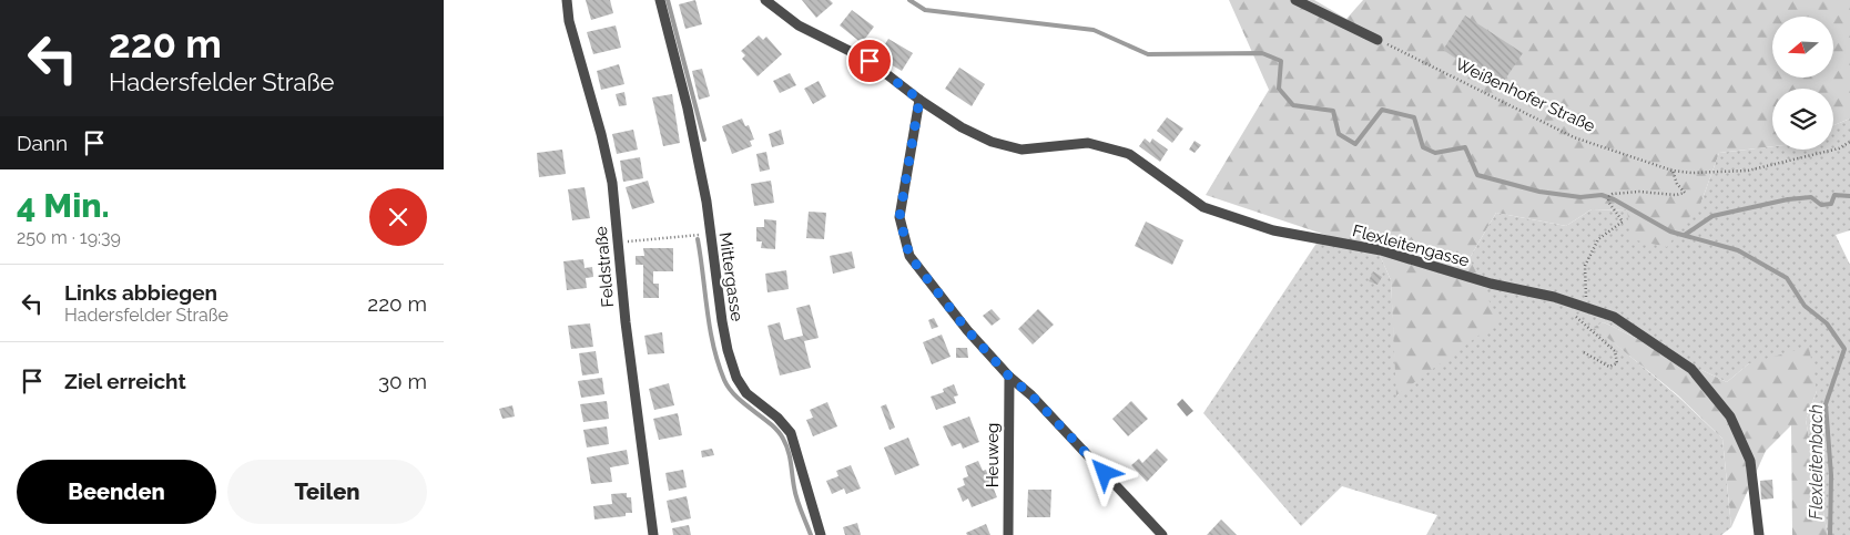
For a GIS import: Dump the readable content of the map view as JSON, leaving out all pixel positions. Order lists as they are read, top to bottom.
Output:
{
  "streets": {
    "street": [
      "Flexleitengasse",
      "Feldstraße",
      "Mittergasse",
      "Heuweg"
    ],
    "path": ["Weißenhofer Straße"]
  },
  "water": ["Flexleitenbach"],
  "north": "left",
  "page": {
    "turn": ["220 m", "Hadersfelder Straße"],
    "then": "Dann",
    "heading": ["4 Min.", "250 m · 19:39"],
    "list": [
      {
        "name": "Links abbiegen",
        "note": "Hadersfelder Straße",
        "value": "220 m"
      },
      {
        "name": "Ziel erreicht",
        "value": "30 m"
      }
    ],
    "buttons": ["Beenden", "Teilen"]
  }
}
